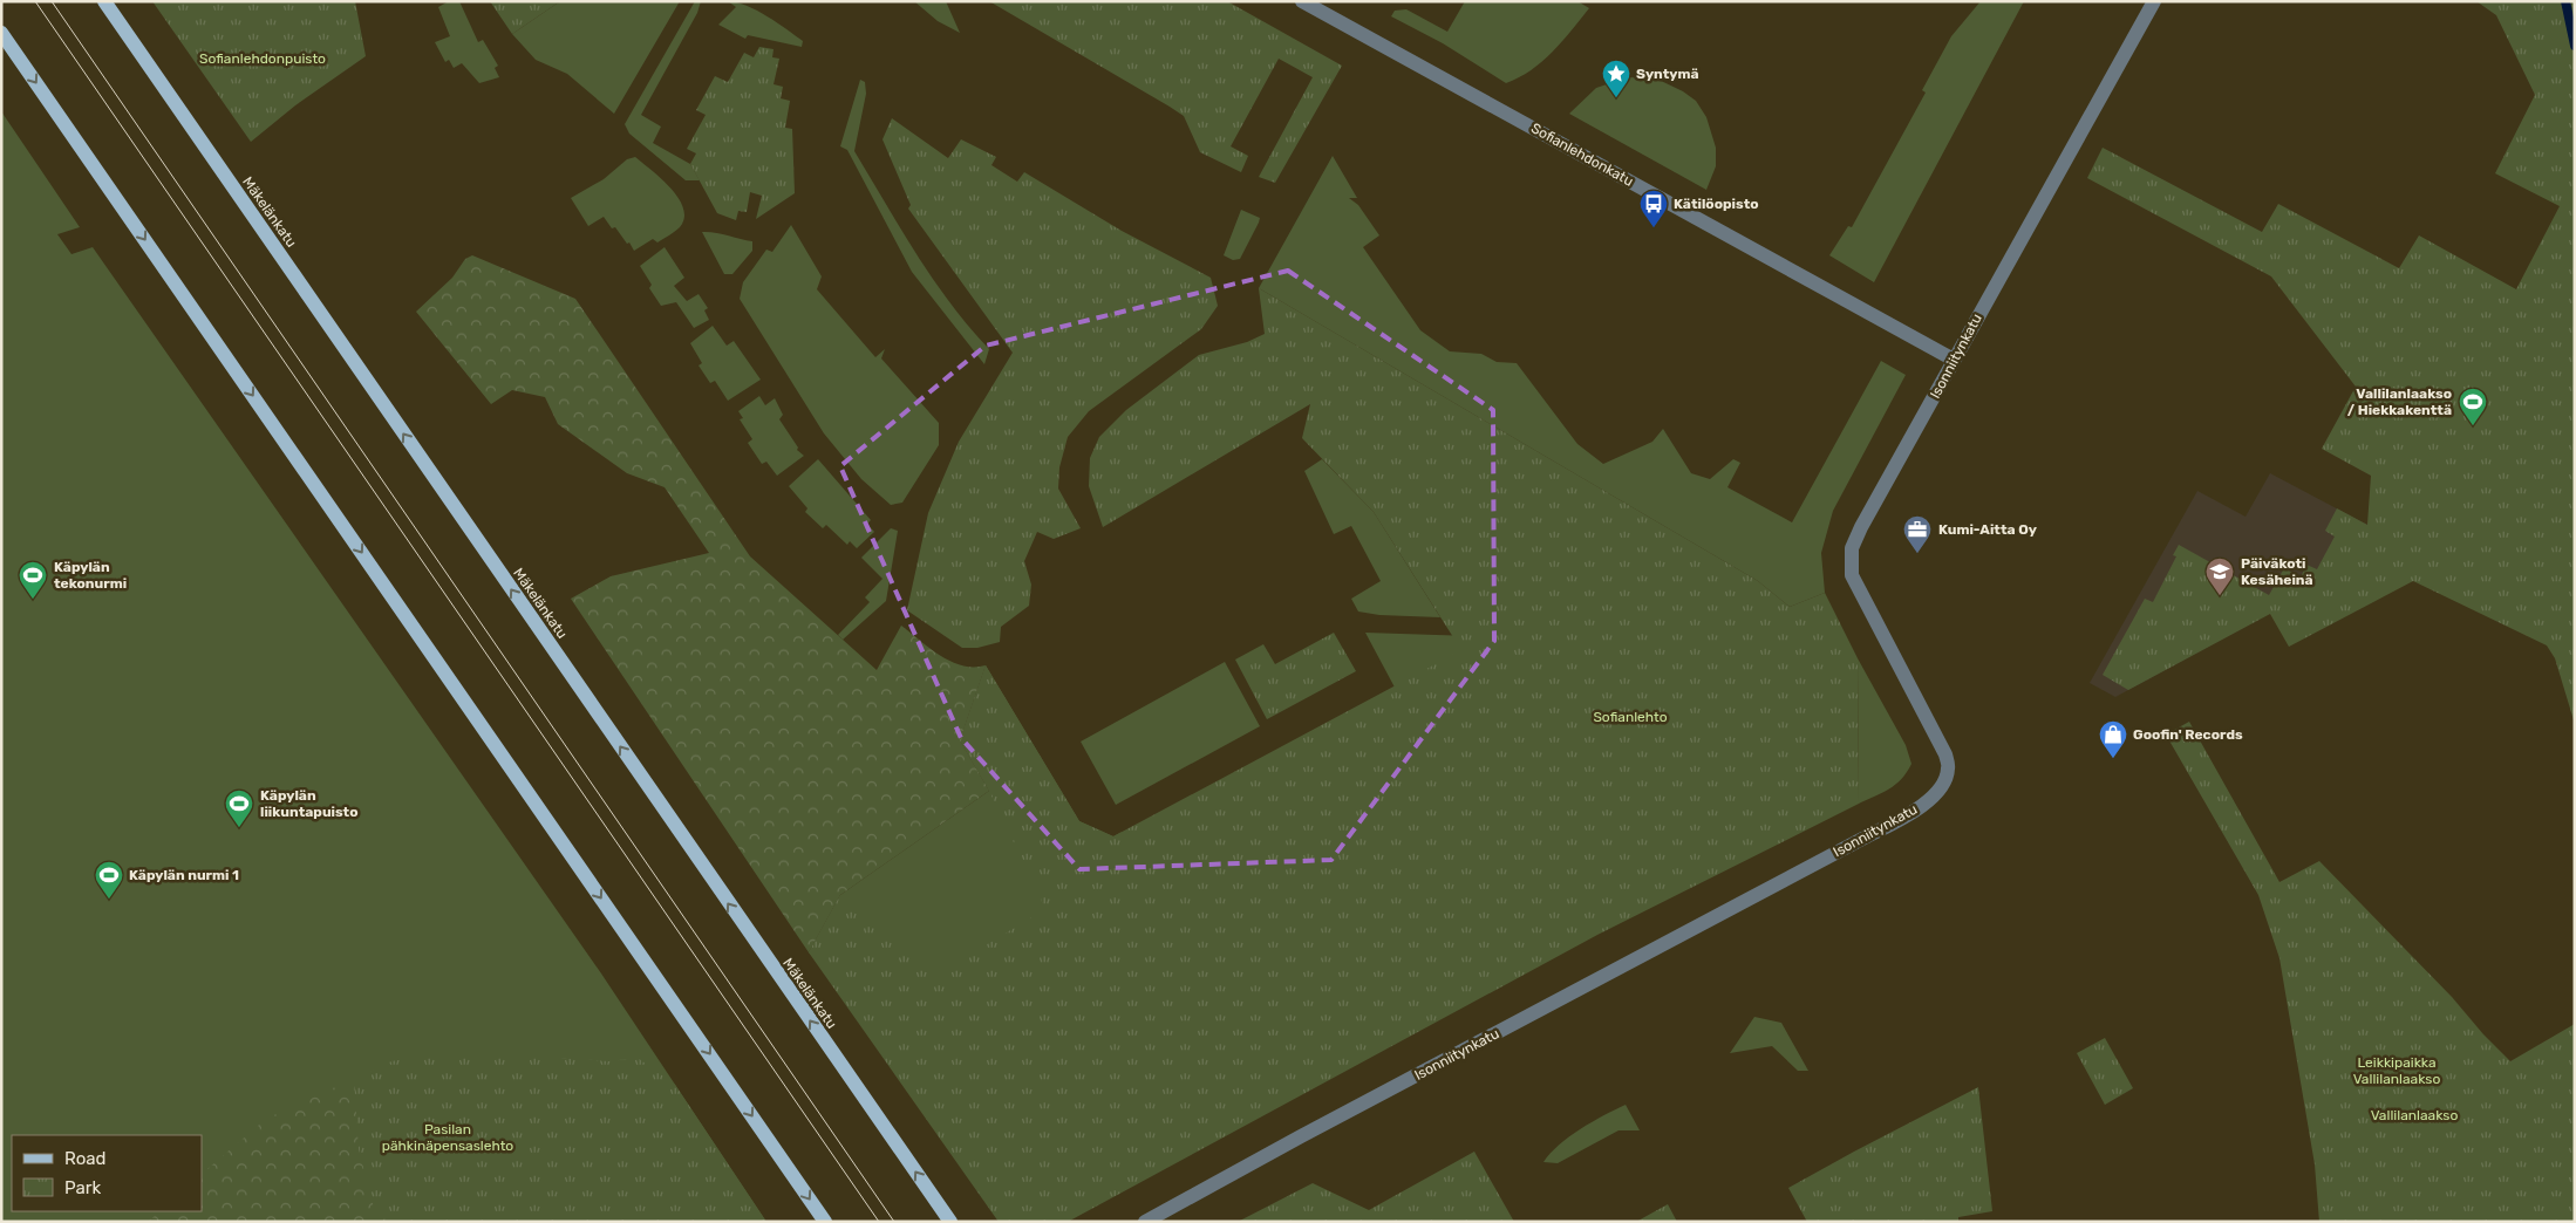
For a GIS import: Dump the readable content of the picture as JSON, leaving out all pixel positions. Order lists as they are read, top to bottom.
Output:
{
  "streets": {
    "main road": ["Mäkelänkatu"],
    "street": ["Sofianlehdonkatu", "Isonniitynkatu"]
  },
  "crossings": [
    ["Sofianlehdonkatu", "Isonniitynkatu"]
  ],
  "parks": [
    "Sofianlehdonpuisto",
    "Sofianlehto",
    "Leikkipaikka Vallilanlaakso",
    "Vallilanlaakso",
    "Pasilan pähkinäpensaslehto"
  ],
  "places": {
    "place": ["Syntymä"],
    "bus stop": ["Kätilöopisto"],
    "sports": [
      "Vallilanlaakso / Hiekkakenttä",
      "Käpylän tekonurmi",
      "Käpylän liikuntapuisto",
      "Käpylän nurmi 1"
    ],
    "office": ["Kumi-Aitta Oy"],
    "school or university": ["Päiväkoti Kesäheinä"],
    "shop": ["Goofin' Records"]
  },
  "legend": ["Road", "Park"]
}
